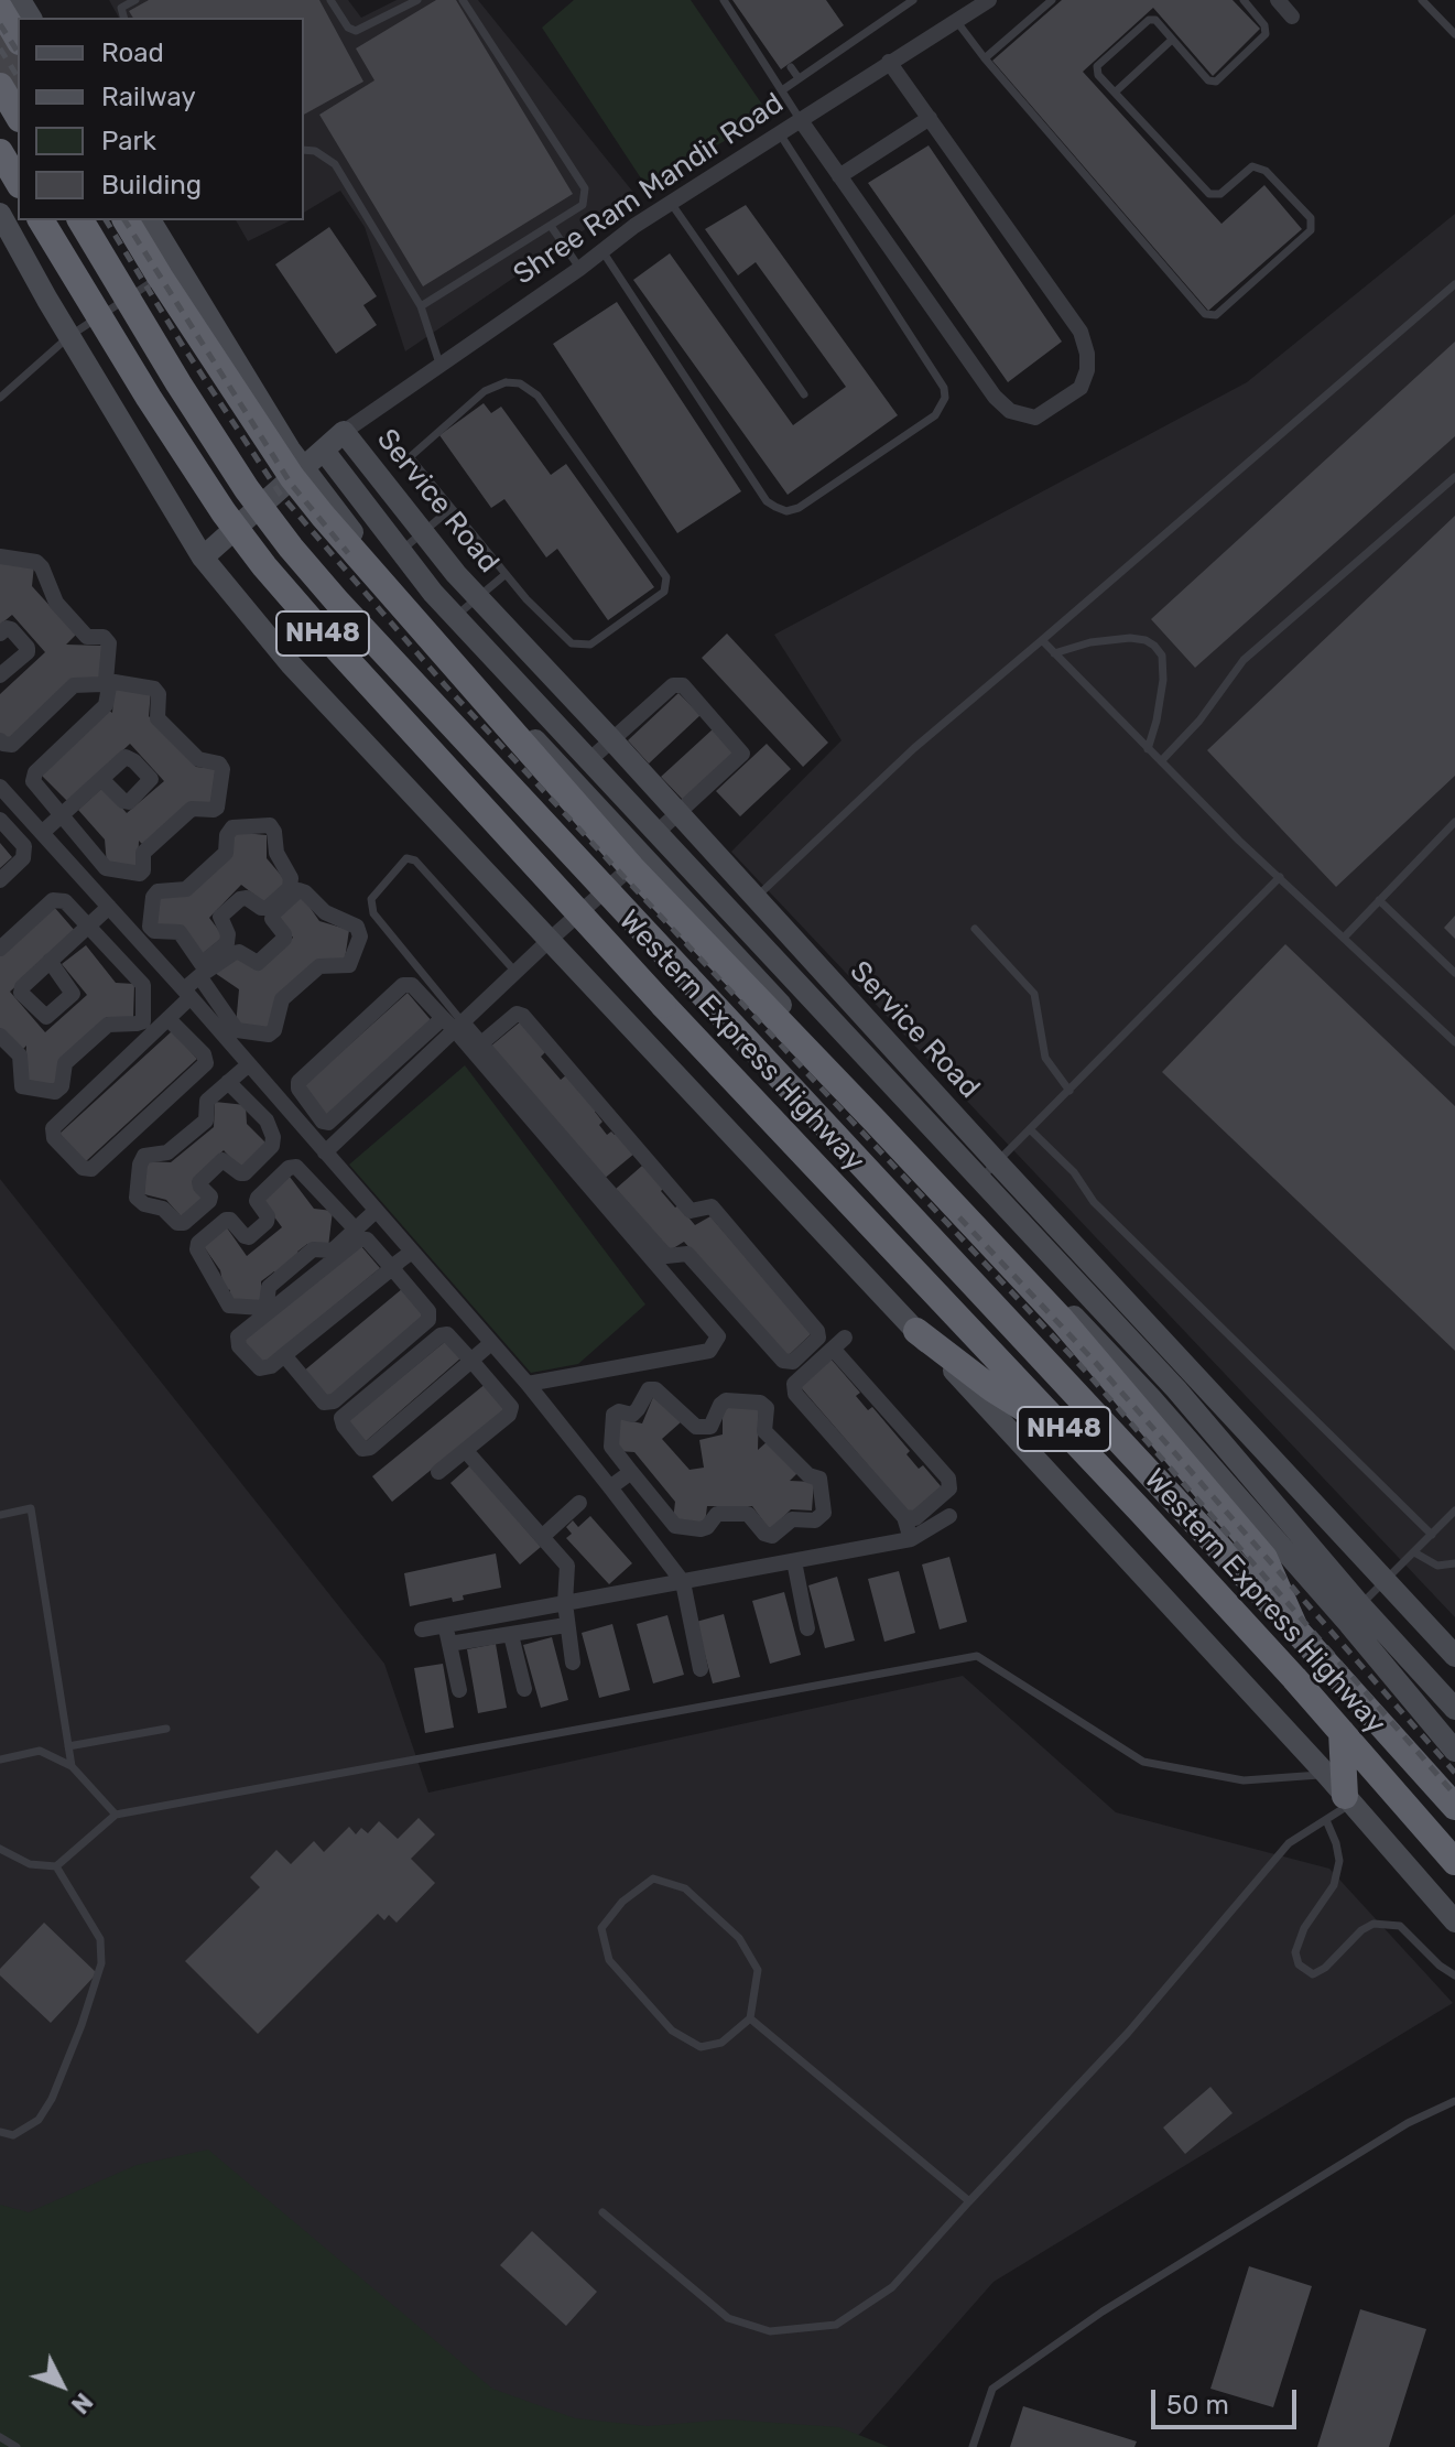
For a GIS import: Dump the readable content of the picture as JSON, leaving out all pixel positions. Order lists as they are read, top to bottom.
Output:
{
  "streets": {
    "highway": ["NH48", "Western Express Highway"],
    "main road": ["Service Road"],
    "street": ["Shree Ram Mandir Road"]
  },
  "crossings": [
    ["Shree Ram Mandir Road", "Service Road"]
  ],
  "legend": [
    "Road",
    "Railway",
    "Park",
    "Building"
  ],
  "scale_bar": "50 m",
  "north": "bottom right"
}
